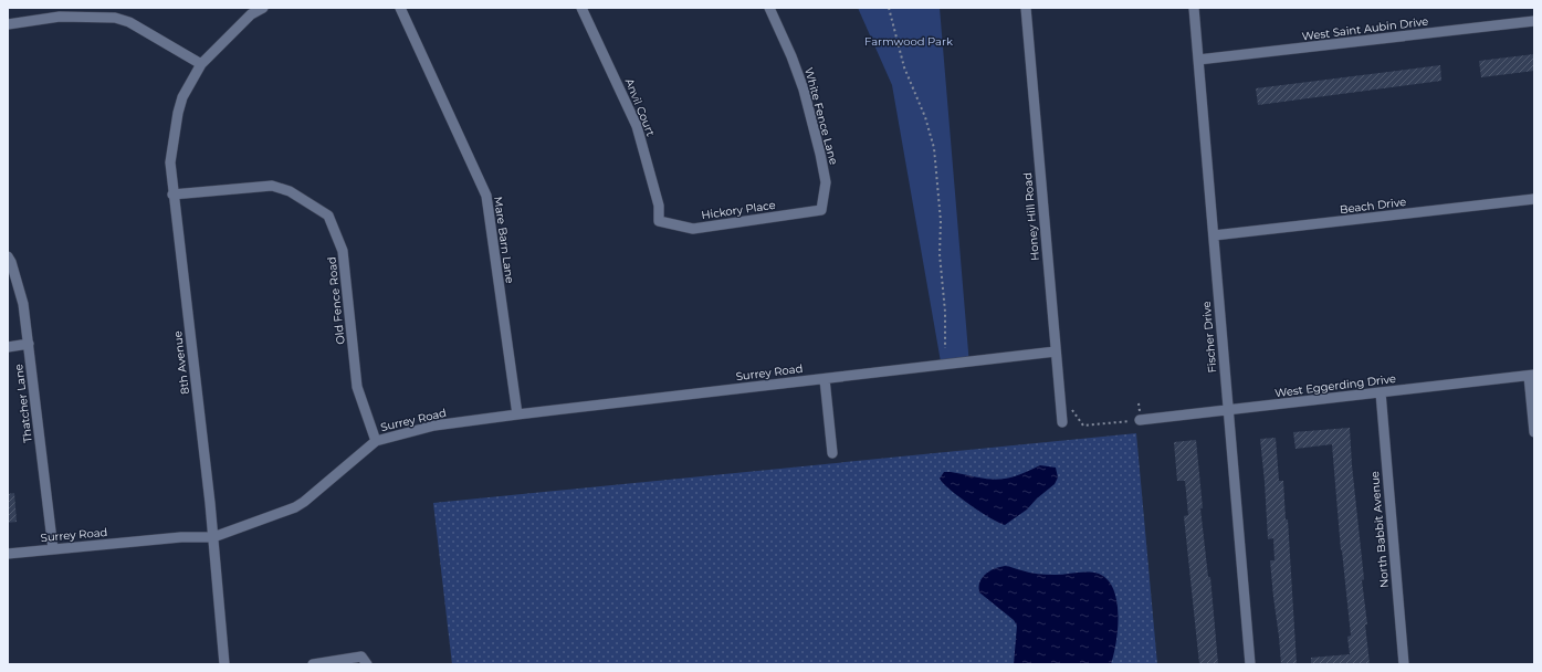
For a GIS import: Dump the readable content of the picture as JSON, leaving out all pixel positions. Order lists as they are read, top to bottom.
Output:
{
  "streets": {
    "street": [
      "West Saint Aubin Drive",
      "Anvil Court",
      "White Fence Lane",
      "Beach Drive",
      "Hickory Place",
      "Honey Hill Road",
      "Mare Barn Lane",
      "Old Fence Road",
      "Fischer Drive",
      "8th Avenue",
      "Surrey Road",
      "West Eggerding Drive",
      "Thatcher Lane",
      "North Babbit Avenue"
    ]
  },
  "crossings": [
    ["West Saint Aubin Drive", "Fischer Drive"],
    ["Anvil Court", "Hickory Place"],
    ["White Fence Lane", "Hickory Place"],
    ["Beach Drive", "Fischer Drive"],
    ["Honey Hill Road", "Surrey Road"],
    ["Mare Barn Lane", "Surrey Road"],
    ["Old Fence Road", "8th Avenue"],
    ["Old Fence Road", "Surrey Road"],
    ["Fischer Drive", "West Eggerding Drive"],
    ["8th Avenue", "Surrey Road"],
    ["Surrey Road", "Thatcher Lane"],
    ["West Eggerding Drive", "North Babbit Avenue"]
  ],
  "parks": ["Farmwood Park"]
}
